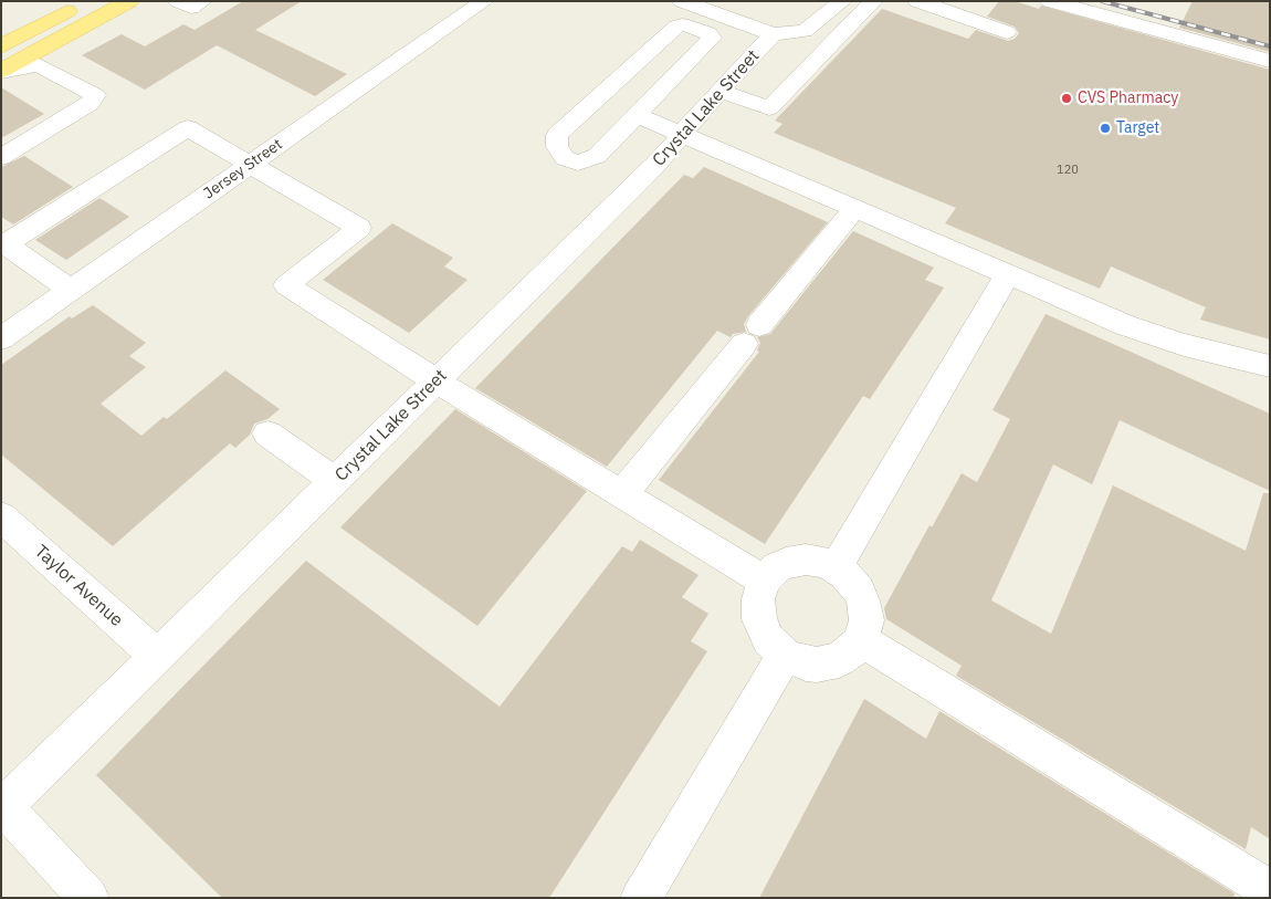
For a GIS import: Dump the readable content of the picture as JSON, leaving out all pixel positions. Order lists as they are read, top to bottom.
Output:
{
  "streets": {
    "street": ["Crystal Lake Street", "Jersey Street", "Taylor Avenue"]
  },
  "crossings": [
    ["Crystal Lake Street", "Taylor Avenue"]
  ],
  "places": ["CVS Pharmacy", "Target"],
  "house_numbers": ["120"]
}
